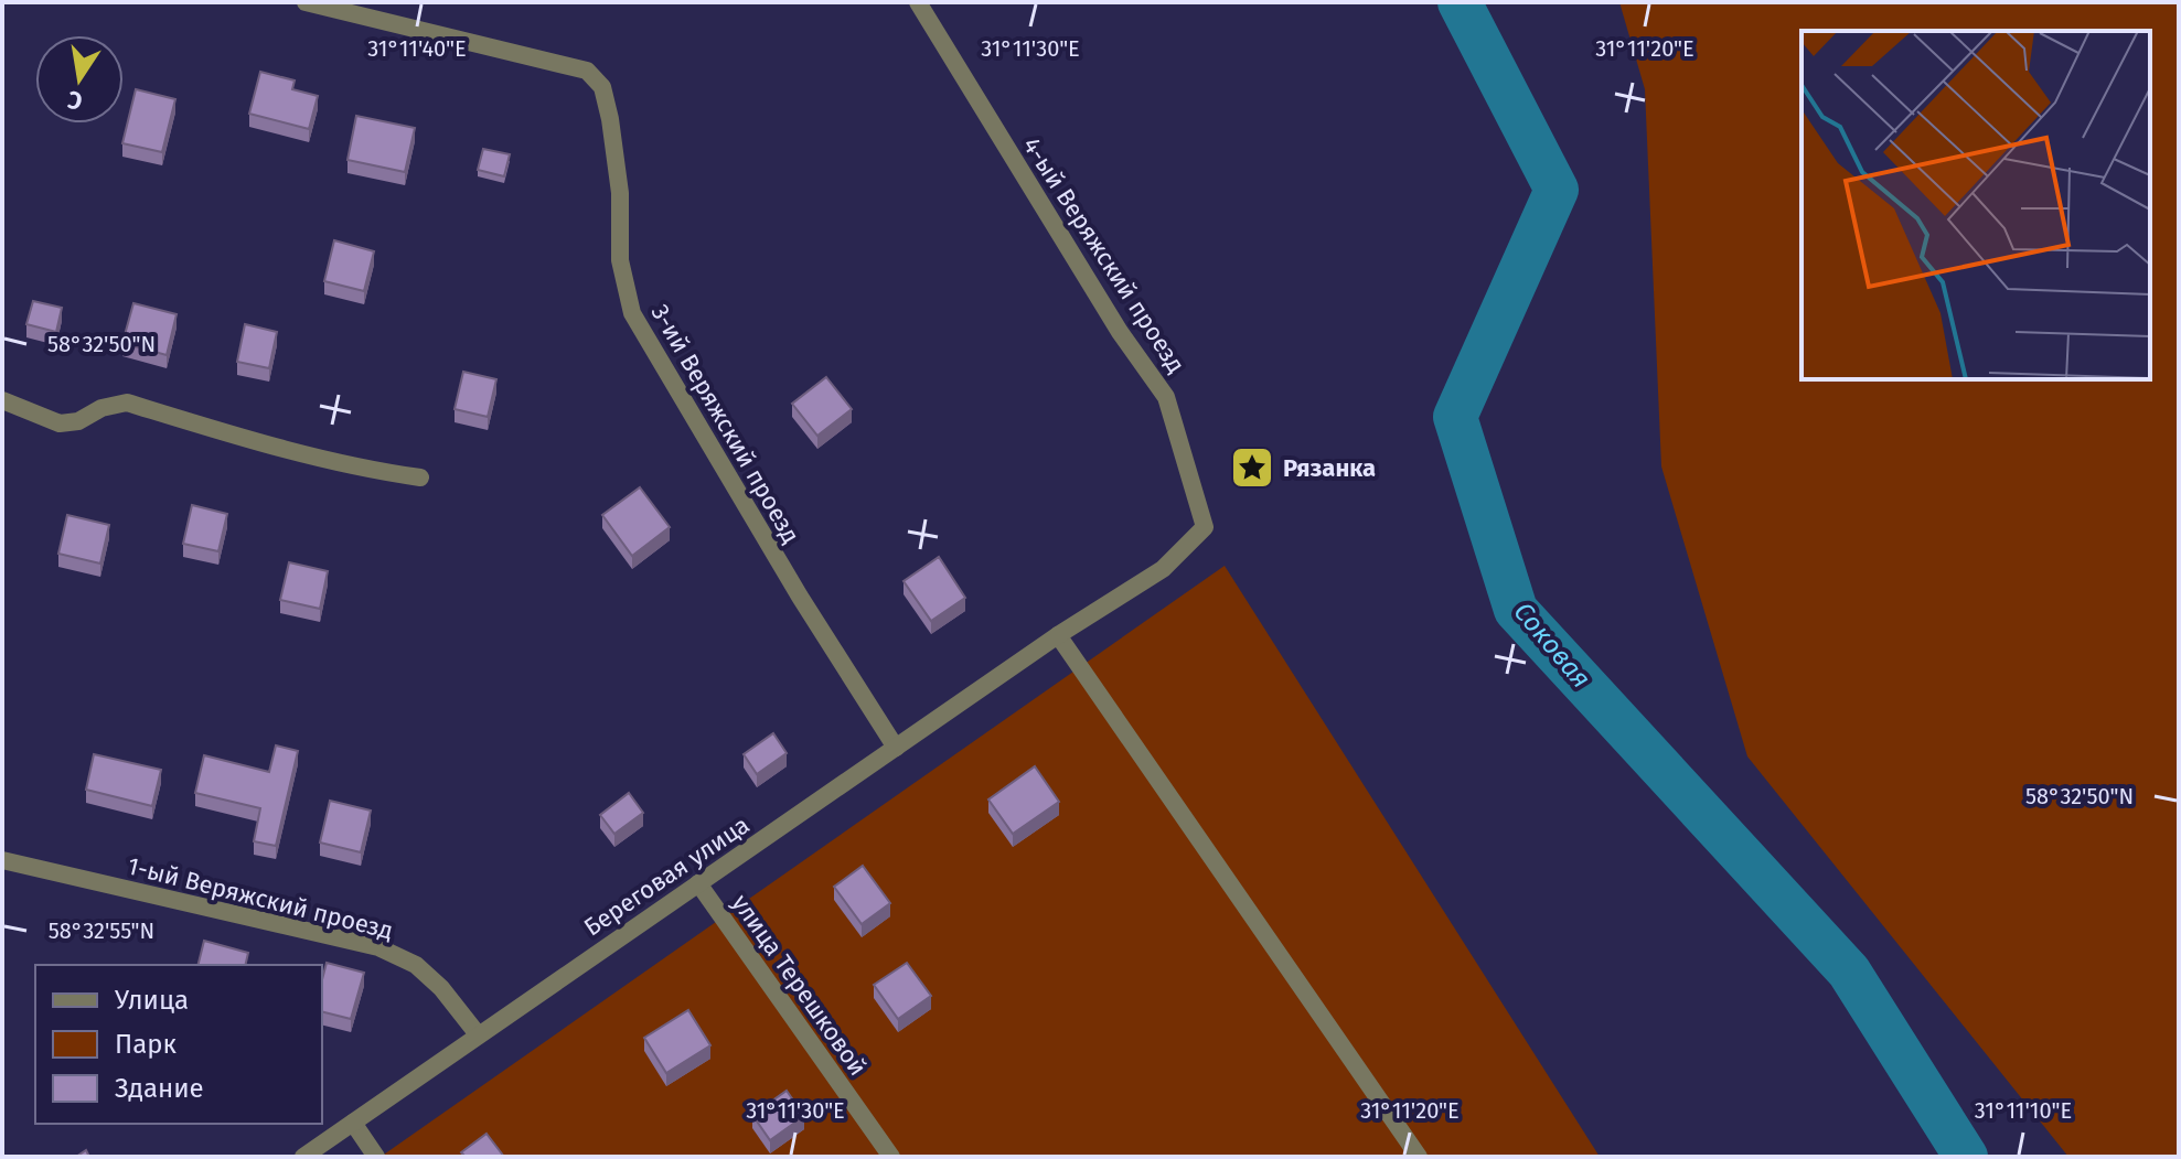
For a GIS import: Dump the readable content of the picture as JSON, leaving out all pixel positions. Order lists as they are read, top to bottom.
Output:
{
  "streets": {
    "street": [
      "4-ый Веряжский проезд",
      "3-ий Веряжский проезд",
      "Береговая улица",
      "1-ый Веряжский проезд",
      "улица Терешковой"
    ]
  },
  "crossings": [
    ["4-ый Веряжский проезд", "Береговая улица"],
    ["3-ий Веряжский проезд", "Береговая улица"],
    ["Береговая улица", "1-ый Веряжский проезд"],
    ["Береговая улица", "улица Терешковой"]
  ],
  "water": ["Соковая"],
  "places": {
    "place": ["Рязанка"]
  },
  "legend": ["Улица", "Парк", "Здание"],
  "north": "bottom",
  "coordinates": [
    "31°11'40\"E",
    "31°11'30\"E",
    "31°11'20\"E",
    "58°32'50\"N",
    "58°32'55\"N",
    "31°11'10\"E"
  ]
}
